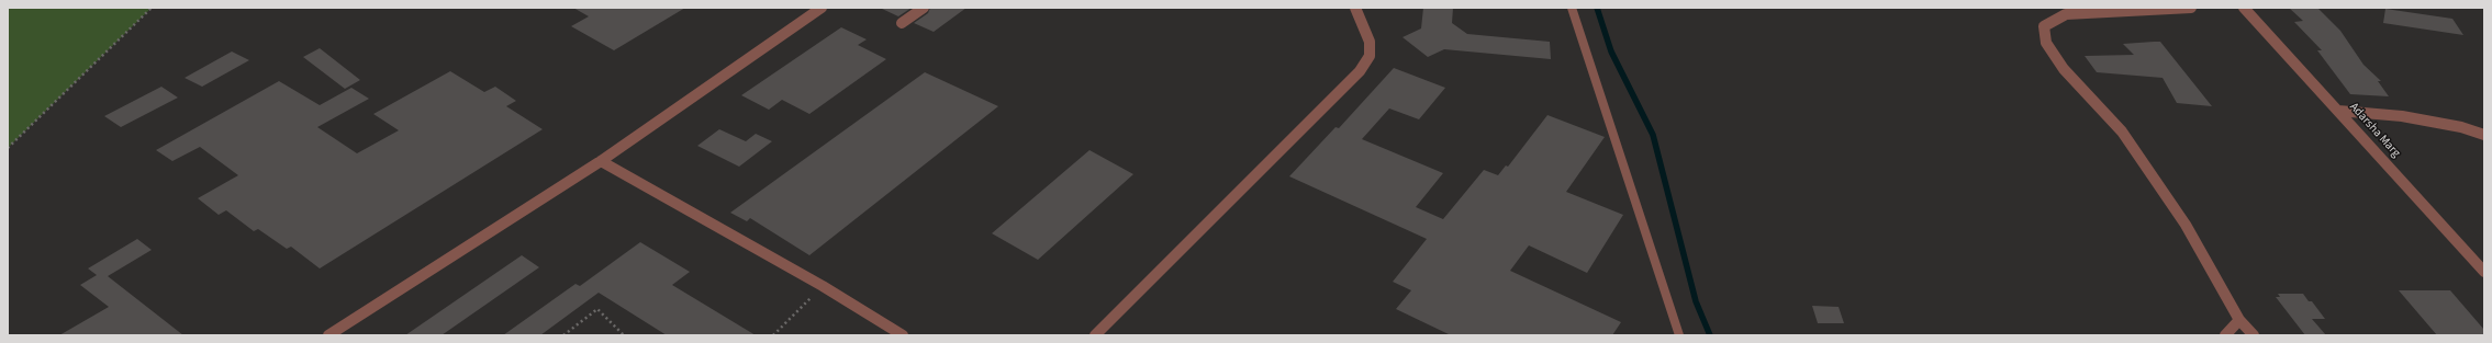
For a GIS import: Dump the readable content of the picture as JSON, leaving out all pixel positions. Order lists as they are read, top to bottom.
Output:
{
  "streets": {
    "street": ["Adarsha Marg"]
  }
}
